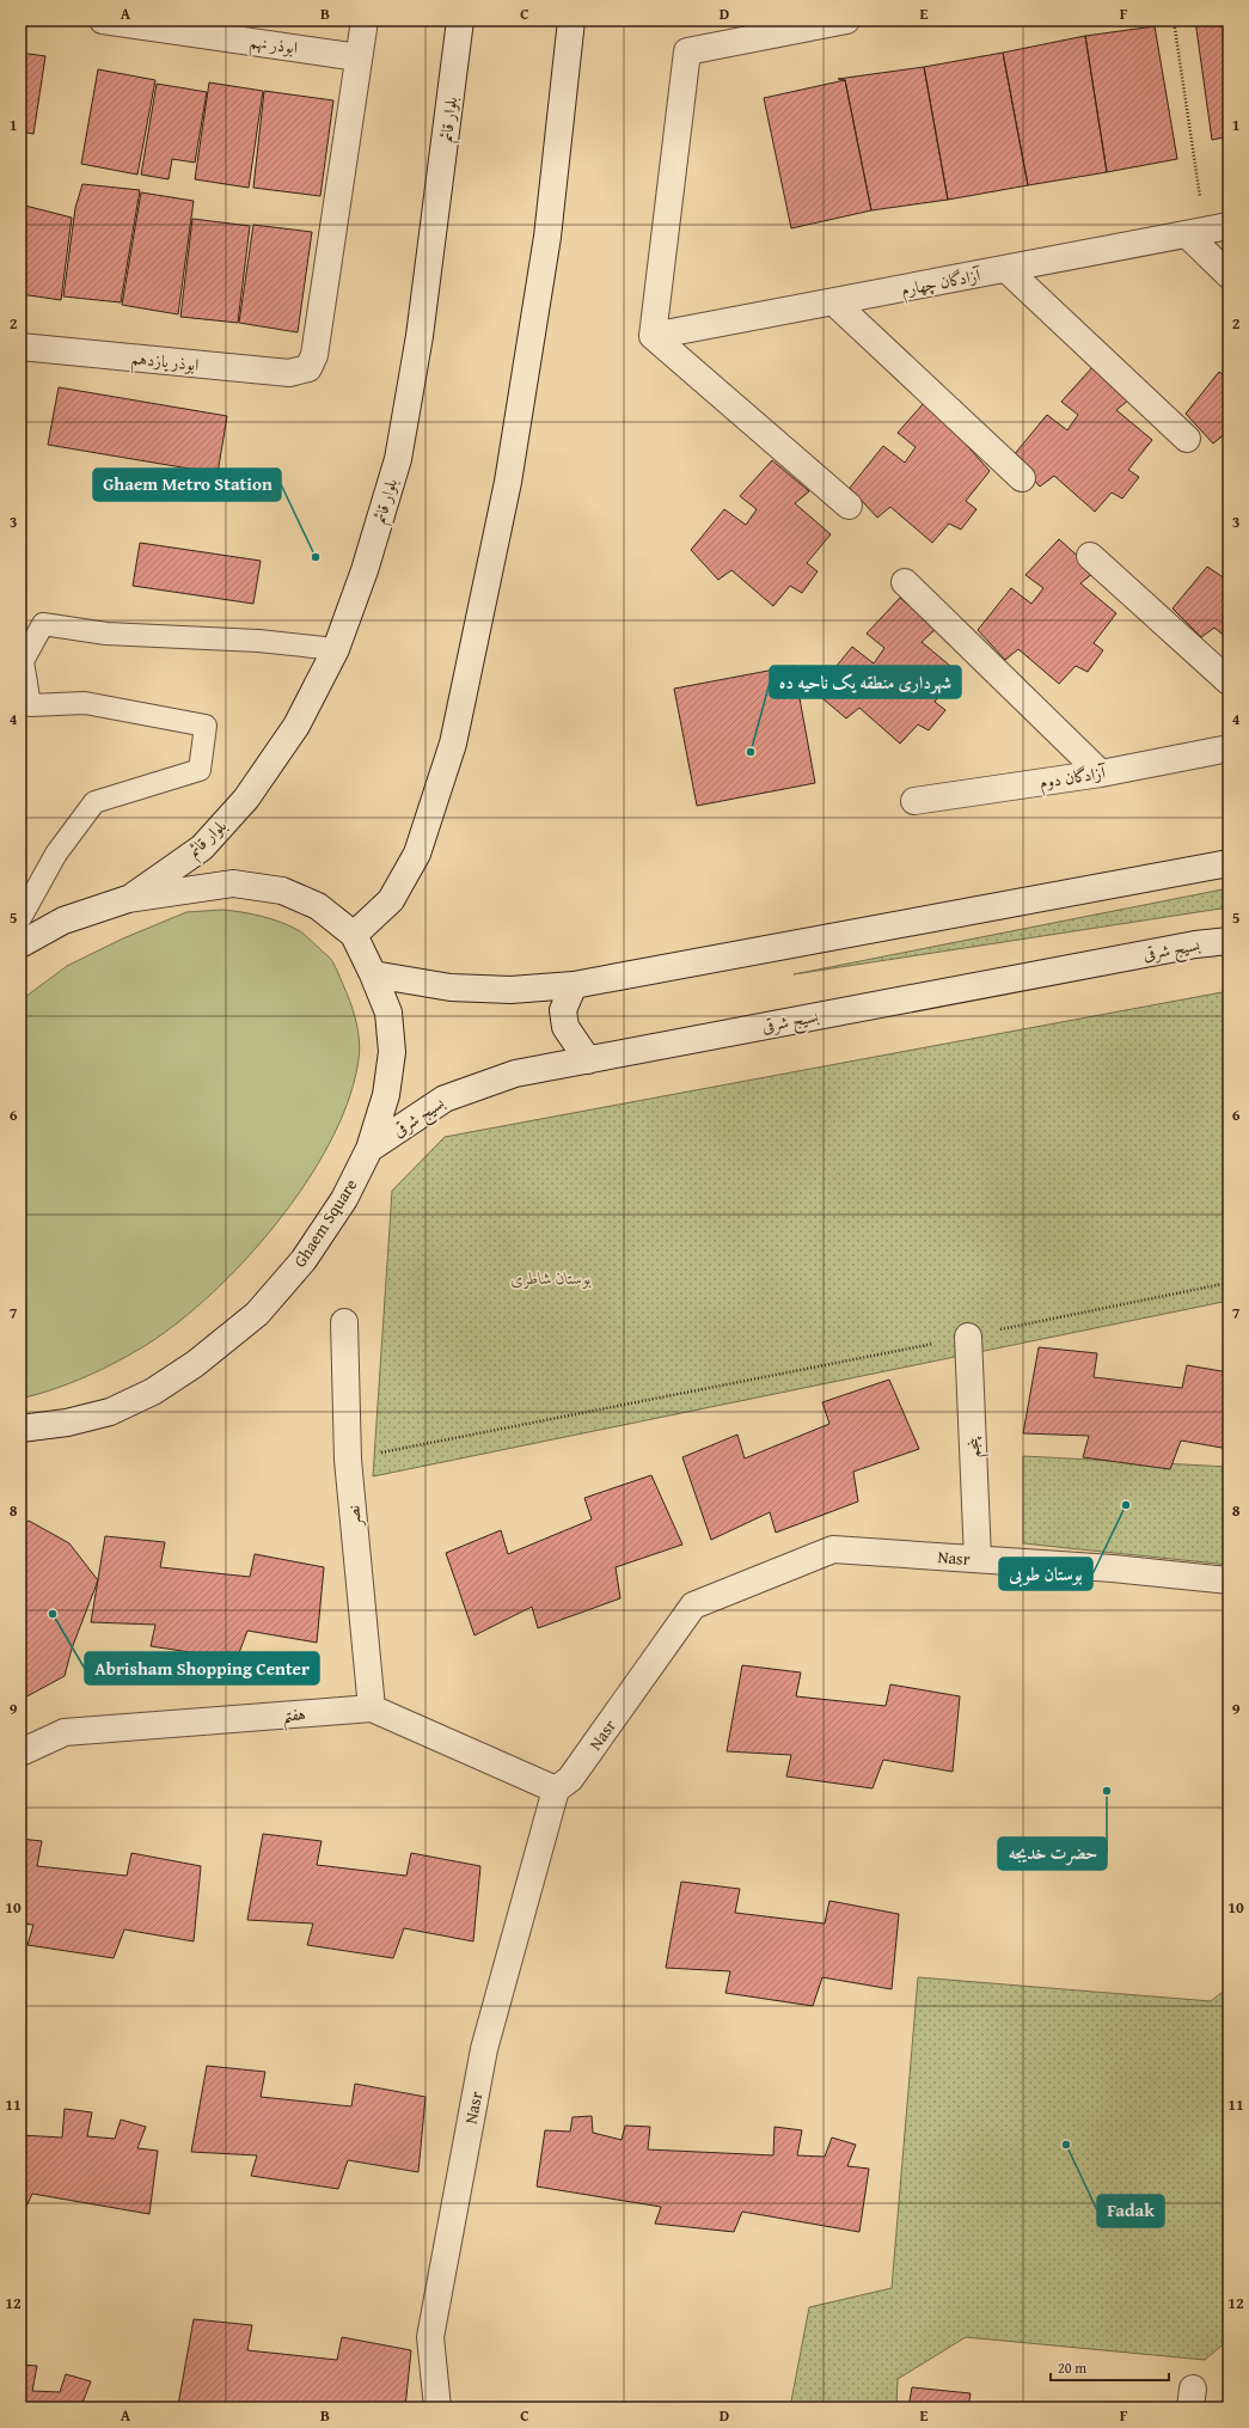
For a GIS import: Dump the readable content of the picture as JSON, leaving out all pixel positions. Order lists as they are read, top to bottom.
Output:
{
  "streets": {
    "street": [
      "ابوذر نهم",
      "بلوار قائم",
      "آزادگان چهارم",
      "ابوذر یازدهم",
      "آزادگان دوم",
      "بسیج شرقی",
      "Ghaem Square",
      "پنجم",
      "نصر",
      "Nasr",
      "هفتم"
    ]
  },
  "crossings": [
    ["ابوذر نهم", "ابوذر یازدهم"],
    ["بلوار قائم", "Ghaem Square"],
    ["بسیج شرقی", "Ghaem Square"],
    ["پنجم", "Nasr"],
    ["نصر", "هفتم"],
    ["Nasr", "هفتم"]
  ],
  "parks": ["بوستان شاطری"],
  "places": [
    "Ghaem Metro Station",
    "شهرداری منطقه یک ناحیه ده",
    "بوستان طوبی",
    "Abrisham Shopping Center",
    "حضرت خدیجه",
    "Fadak"
  ],
  "scale_bar": "20 m",
  "grid": {
    "columns": [
      "A",
      "B",
      "C",
      "D",
      "E",
      "F"
    ],
    "rows": [
      "1",
      "2",
      "3",
      "4",
      "5",
      "6",
      "7",
      "8",
      "9",
      "10",
      "11",
      "12"
    ]
  }
}
